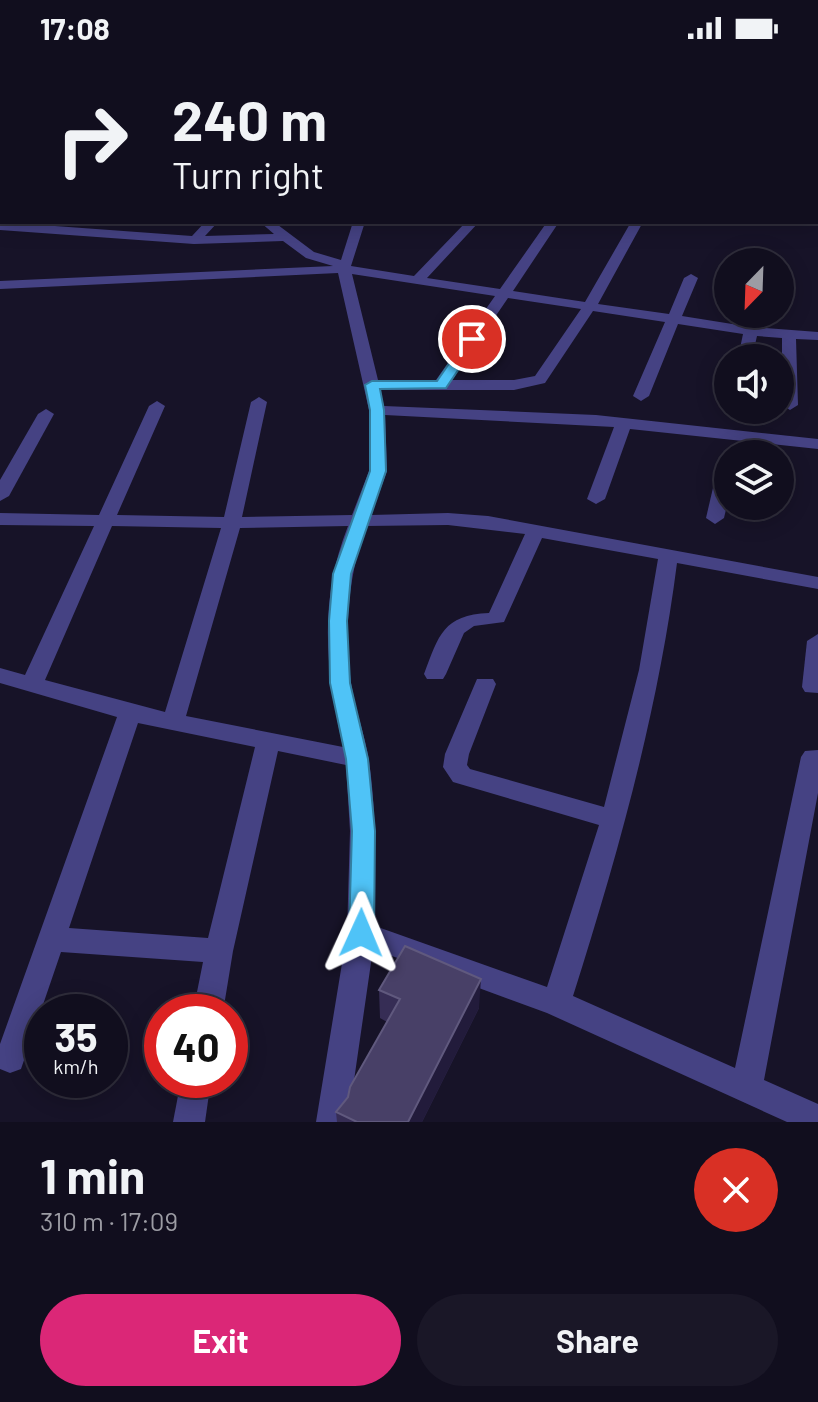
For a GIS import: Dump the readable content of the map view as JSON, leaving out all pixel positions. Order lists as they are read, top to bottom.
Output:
{
  "north": "bottom left",
  "page": {
    "status": "17:08",
    "turn": ["240 m", "Turn right"],
    "speed": "35 km/h",
    "limit": "40",
    "heading": ["1 min", "310 m · 17:09"],
    "buttons": ["Exit", "Share"]
  }
}
